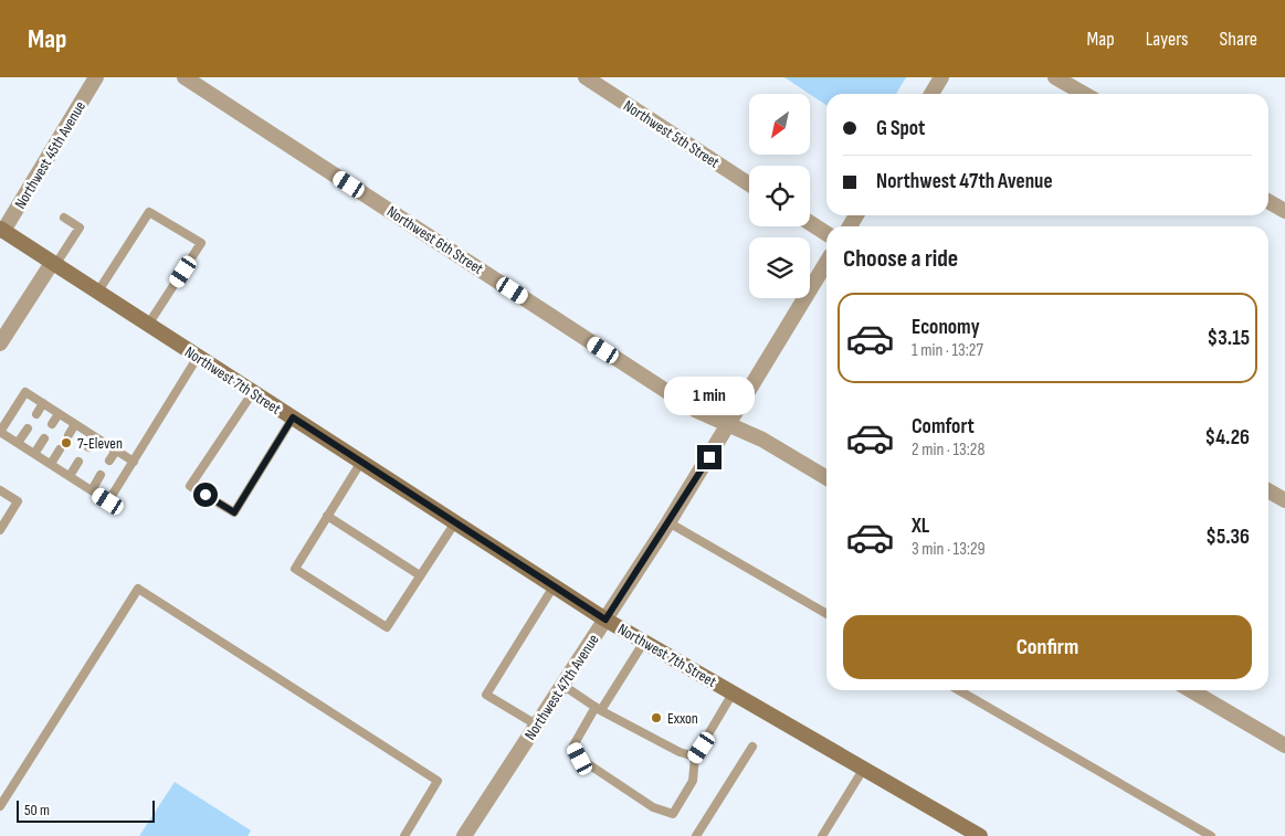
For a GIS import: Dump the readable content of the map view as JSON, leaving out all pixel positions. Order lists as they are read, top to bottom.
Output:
{
  "streets": {
    "main road": ["Northwest 7th Street"],
    "street": [
      "Northwest 5th Street",
      "Northwest 45th Avenue",
      "Northwest 6th Street",
      "Northwest 47th Avenue"
    ]
  },
  "crossings": [
    ["Northwest 45th Avenue", "Northwest 7th Street"],
    ["Northwest 6th Street", "Northwest 47th Avenue"],
    ["Northwest 7th Street", "Northwest 47th Avenue"]
  ],
  "places": ["7-Eleven", "Exxon"],
  "scale_bar": "50 m",
  "north": "bottom left",
  "page": {
    "header": "Map",
    "nav": ["Map", "Layers", "Share"],
    "banner": ["G Spot", "Northwest 47th Avenue"],
    "heading": "Choose a ride",
    "list": [
      {
        "name": "Economy",
        "note": "1 min · 13:27",
        "value": "$3.15"
      },
      {
        "name": "Comfort",
        "note": "2 min · 13:28",
        "value": "$4.26"
      },
      {
        "name": "XL",
        "note": "3 min · 13:29",
        "value": "$5.36"
      }
    ],
    "bubble": "1 min",
    "buttons": "Confirm",
    "scale": "50 m"
  }
}
